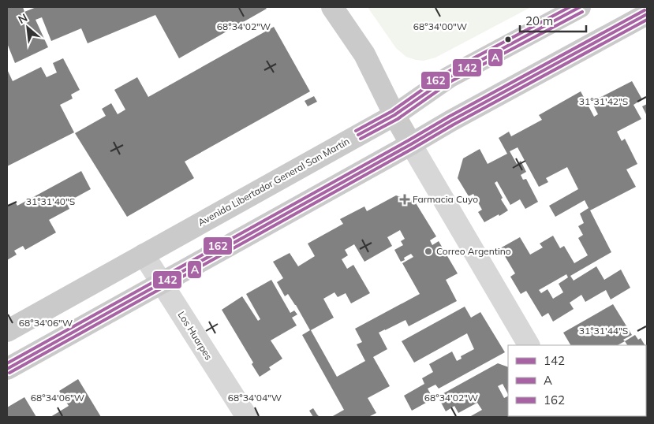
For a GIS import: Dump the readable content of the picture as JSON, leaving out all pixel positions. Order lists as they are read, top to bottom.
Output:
{
  "streets": {
    "main road": ["Avenida Libertador General San Martín"],
    "street": ["Los Huarpes"]
  },
  "crossings": [
    ["Avenida Libertador General San Martín", "Los Huarpes"]
  ],
  "places": {
    "health": ["Farmacia Cuyo"],
    "other": ["Correo Argentino"]
  },
  "lines": ["transit line 142", "transit line 162", "transit line A"],
  "legend": ["142", "A", "162"],
  "scale_bar": "20 m",
  "north": "top left",
  "coordinates": [
    "68°34'02\"W",
    "68°34'00\"W",
    "31°31'42\"S",
    "31°31'40\"S",
    "68°34'06\"W",
    "31°31'44\"S",
    "68°34'04\"W"
  ]
}
